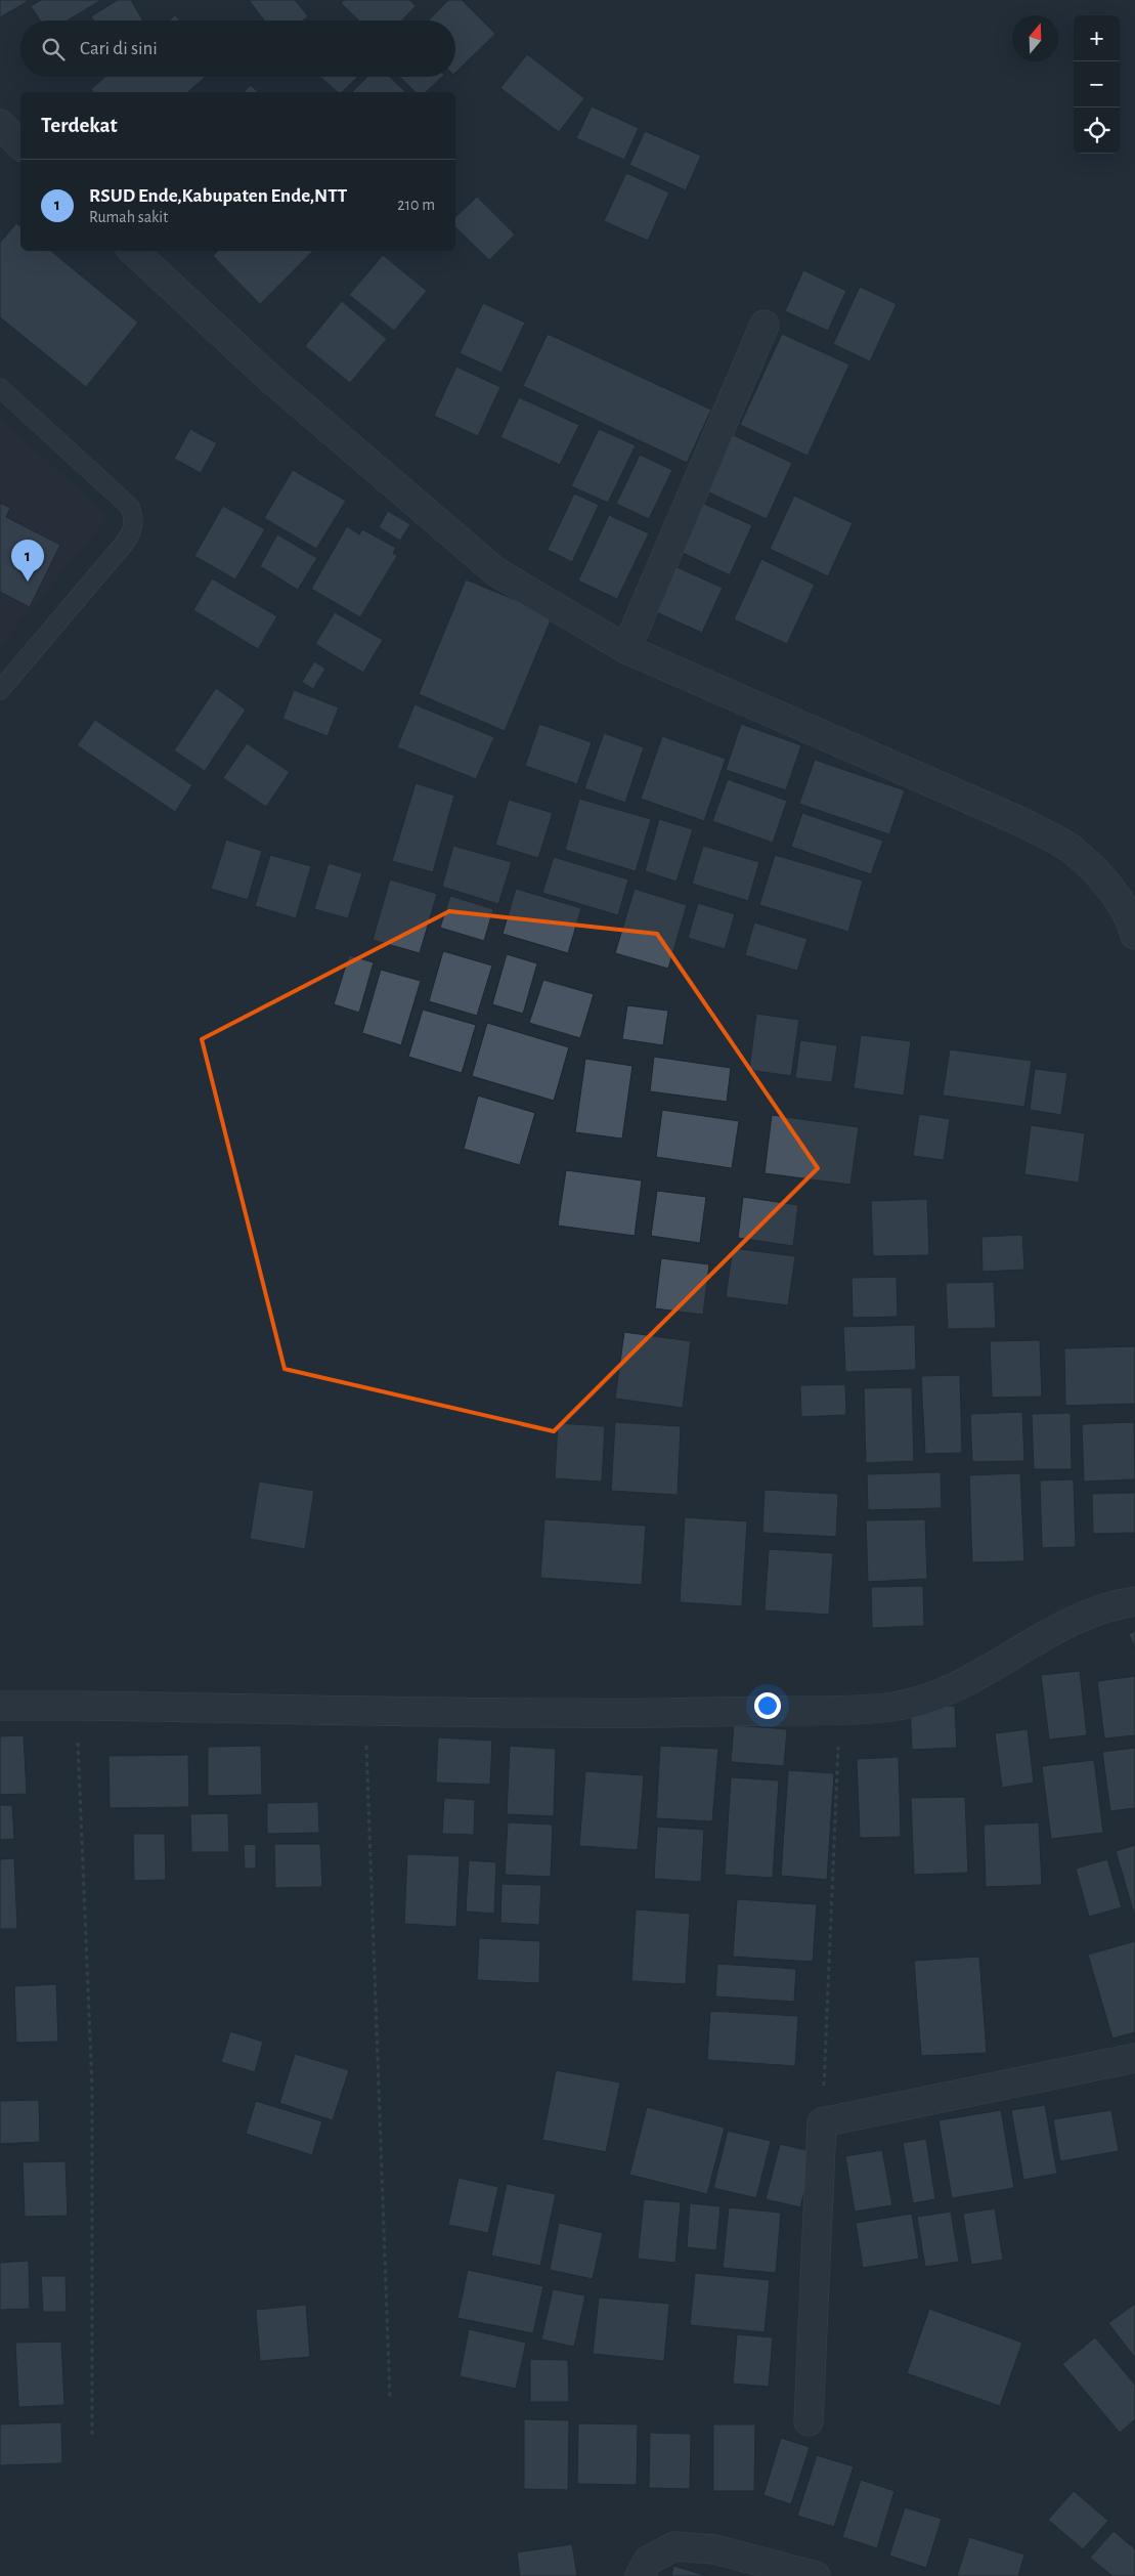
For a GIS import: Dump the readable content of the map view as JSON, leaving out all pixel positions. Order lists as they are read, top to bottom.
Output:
{
  "north": "top",
  "page": {
    "map_buttons": ["+", "−"],
    "search": "Cari di sini",
    "heading": "Terdekat",
    "list": [
      {
        "mark": "1",
        "name": "RSUD Ende,Kabupaten Ende,NTT",
        "note": "Rumah sakit",
        "value": "210 m"
      }
    ],
    "pins": "1"
  }
}
